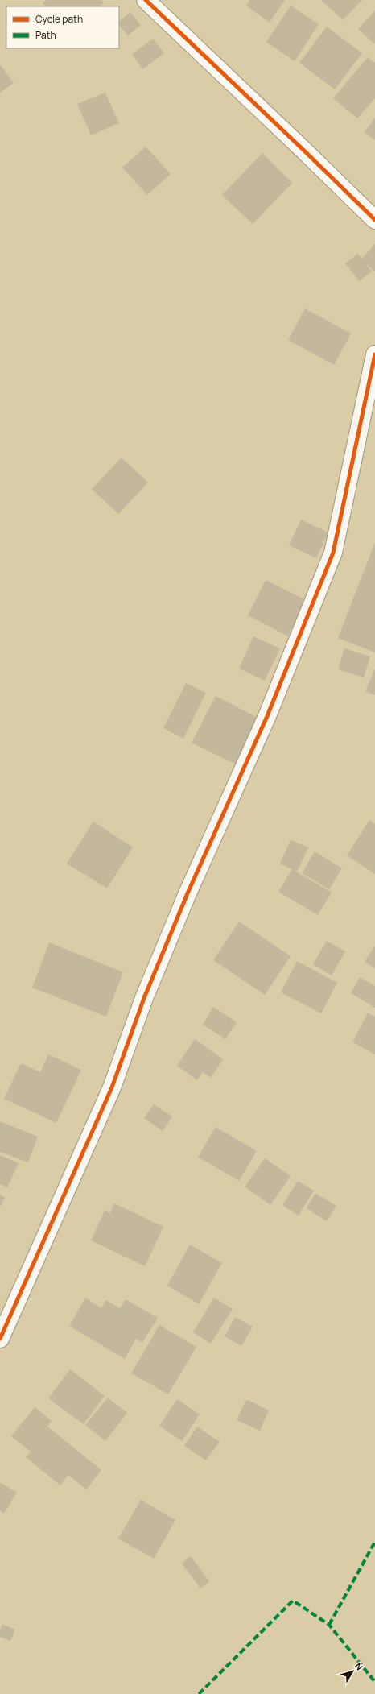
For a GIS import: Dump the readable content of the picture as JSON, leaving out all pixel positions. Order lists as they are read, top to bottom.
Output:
{
  "legend": ["Cycle path", "Path"],
  "north": "top right"
}
